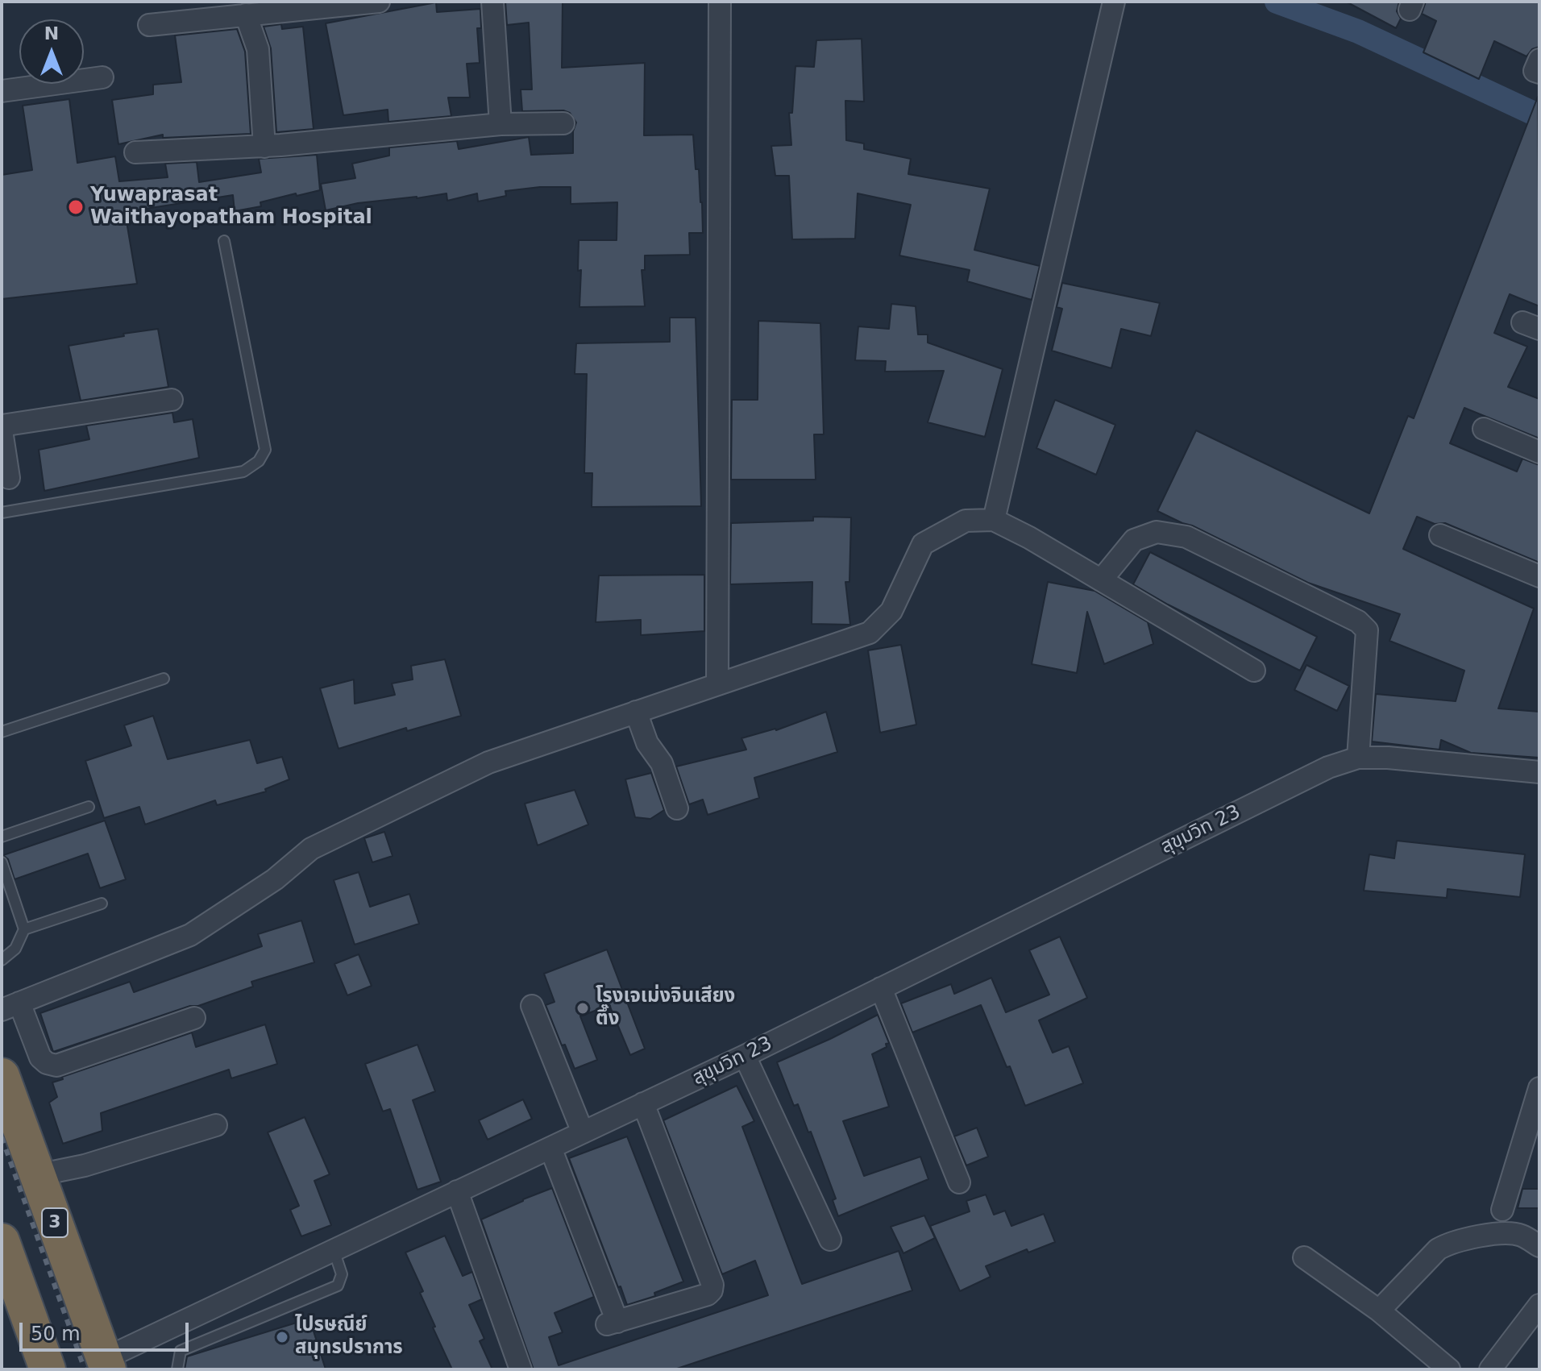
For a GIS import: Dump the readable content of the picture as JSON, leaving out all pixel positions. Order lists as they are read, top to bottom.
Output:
{
  "streets": {
    "highway": ["3"],
    "street": ["สุขุมวิท 23"]
  },
  "crossings": [
    ["สุขุมวิท 23", "3"]
  ],
  "places": ["Yuwaprasat Waithayopatham Hospital", "โรงเจเม่งจินเสียง ตึ๊ง", "ไปรษณีย์ สมุทรปราการ"],
  "scale_bar": "50 m",
  "north": "top"
}
